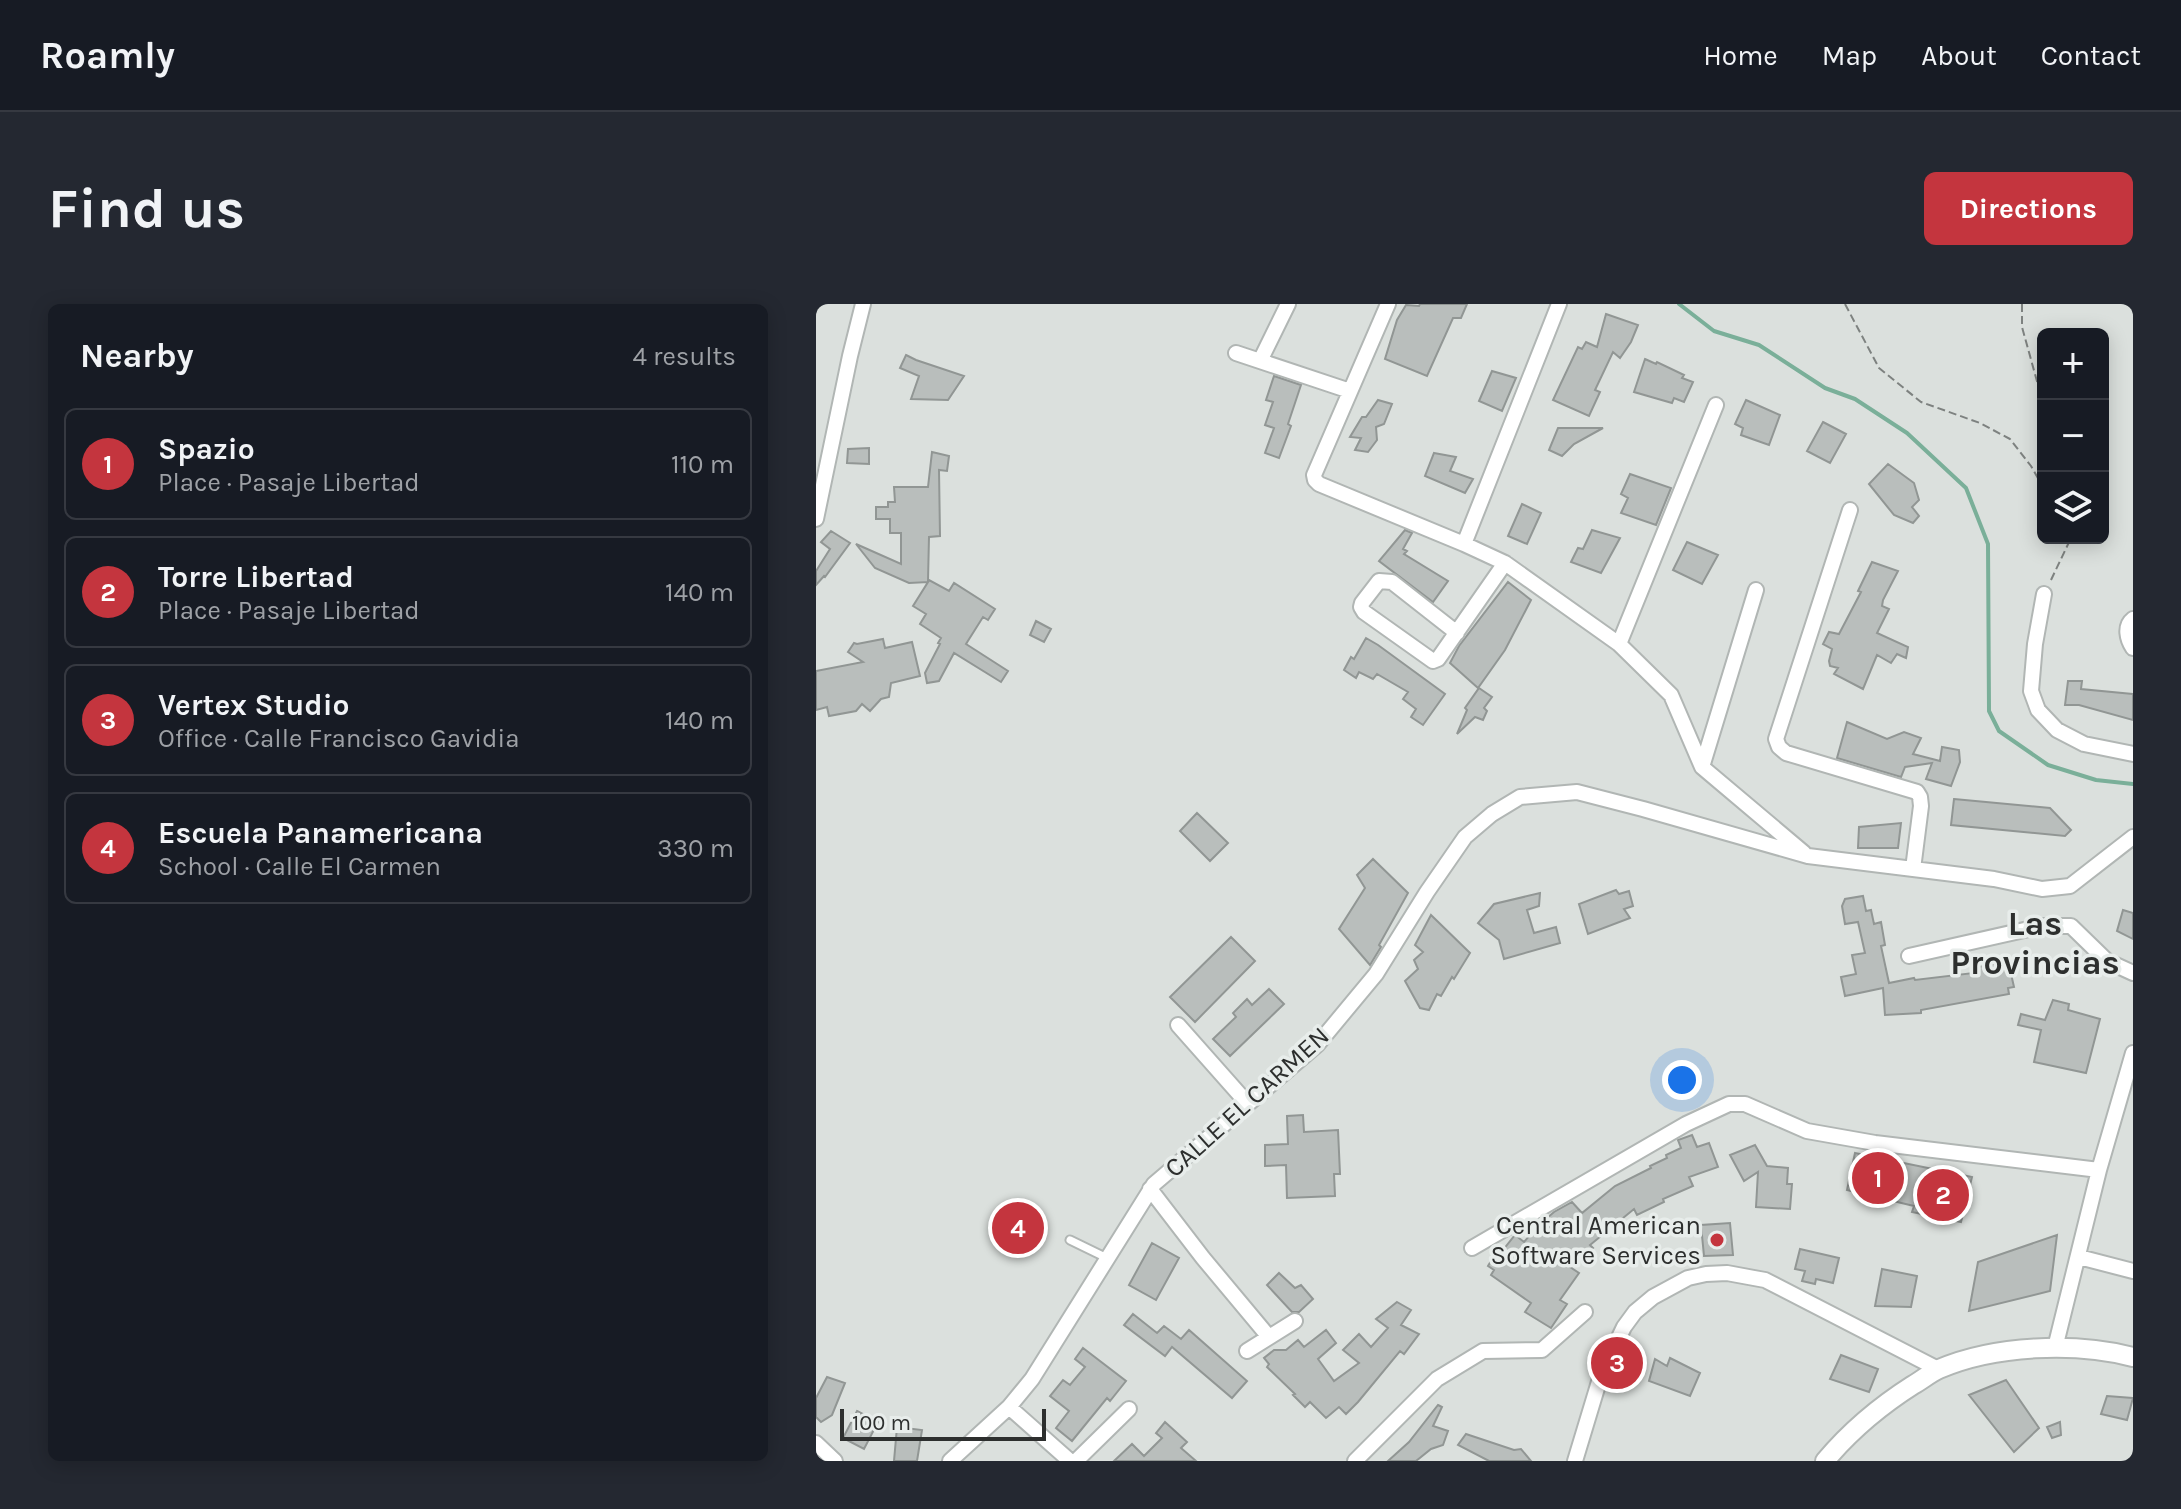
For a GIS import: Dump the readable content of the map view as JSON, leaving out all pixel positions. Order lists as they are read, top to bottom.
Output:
{
  "streets": {
    "street": ["CALLE EL CARMEN"]
  },
  "districts": ["Las Provincias"],
  "places": ["Central American Software Services"],
  "scale_bar": "100 m",
  "page": {
    "header": "Roamly",
    "nav": [
      "Home",
      "Map",
      "About",
      "Contact"
    ],
    "buttons": "Directions",
    "title": "Find us",
    "heading": ["Nearby", "4 results"],
    "map_buttons": ["+", "−"],
    "list": [
      {
        "mark": "1",
        "name": "Spazio",
        "note": "Place · Pasaje Libertad",
        "value": "110 m"
      },
      {
        "mark": "2",
        "name": "Torre Libertad",
        "note": "Place · Pasaje Libertad",
        "value": "140 m"
      },
      {
        "mark": "3",
        "name": "Vertex Studio",
        "note": "Office · Calle Francisco Gavidia",
        "value": "140 m"
      },
      {
        "mark": "4",
        "name": "Escuela Panamericana",
        "note": "School · Calle El Carmen",
        "value": "330 m"
      }
    ],
    "pins": [
      "1",
      "2",
      "4",
      "3"
    ],
    "scale": "100 m"
  }
}
